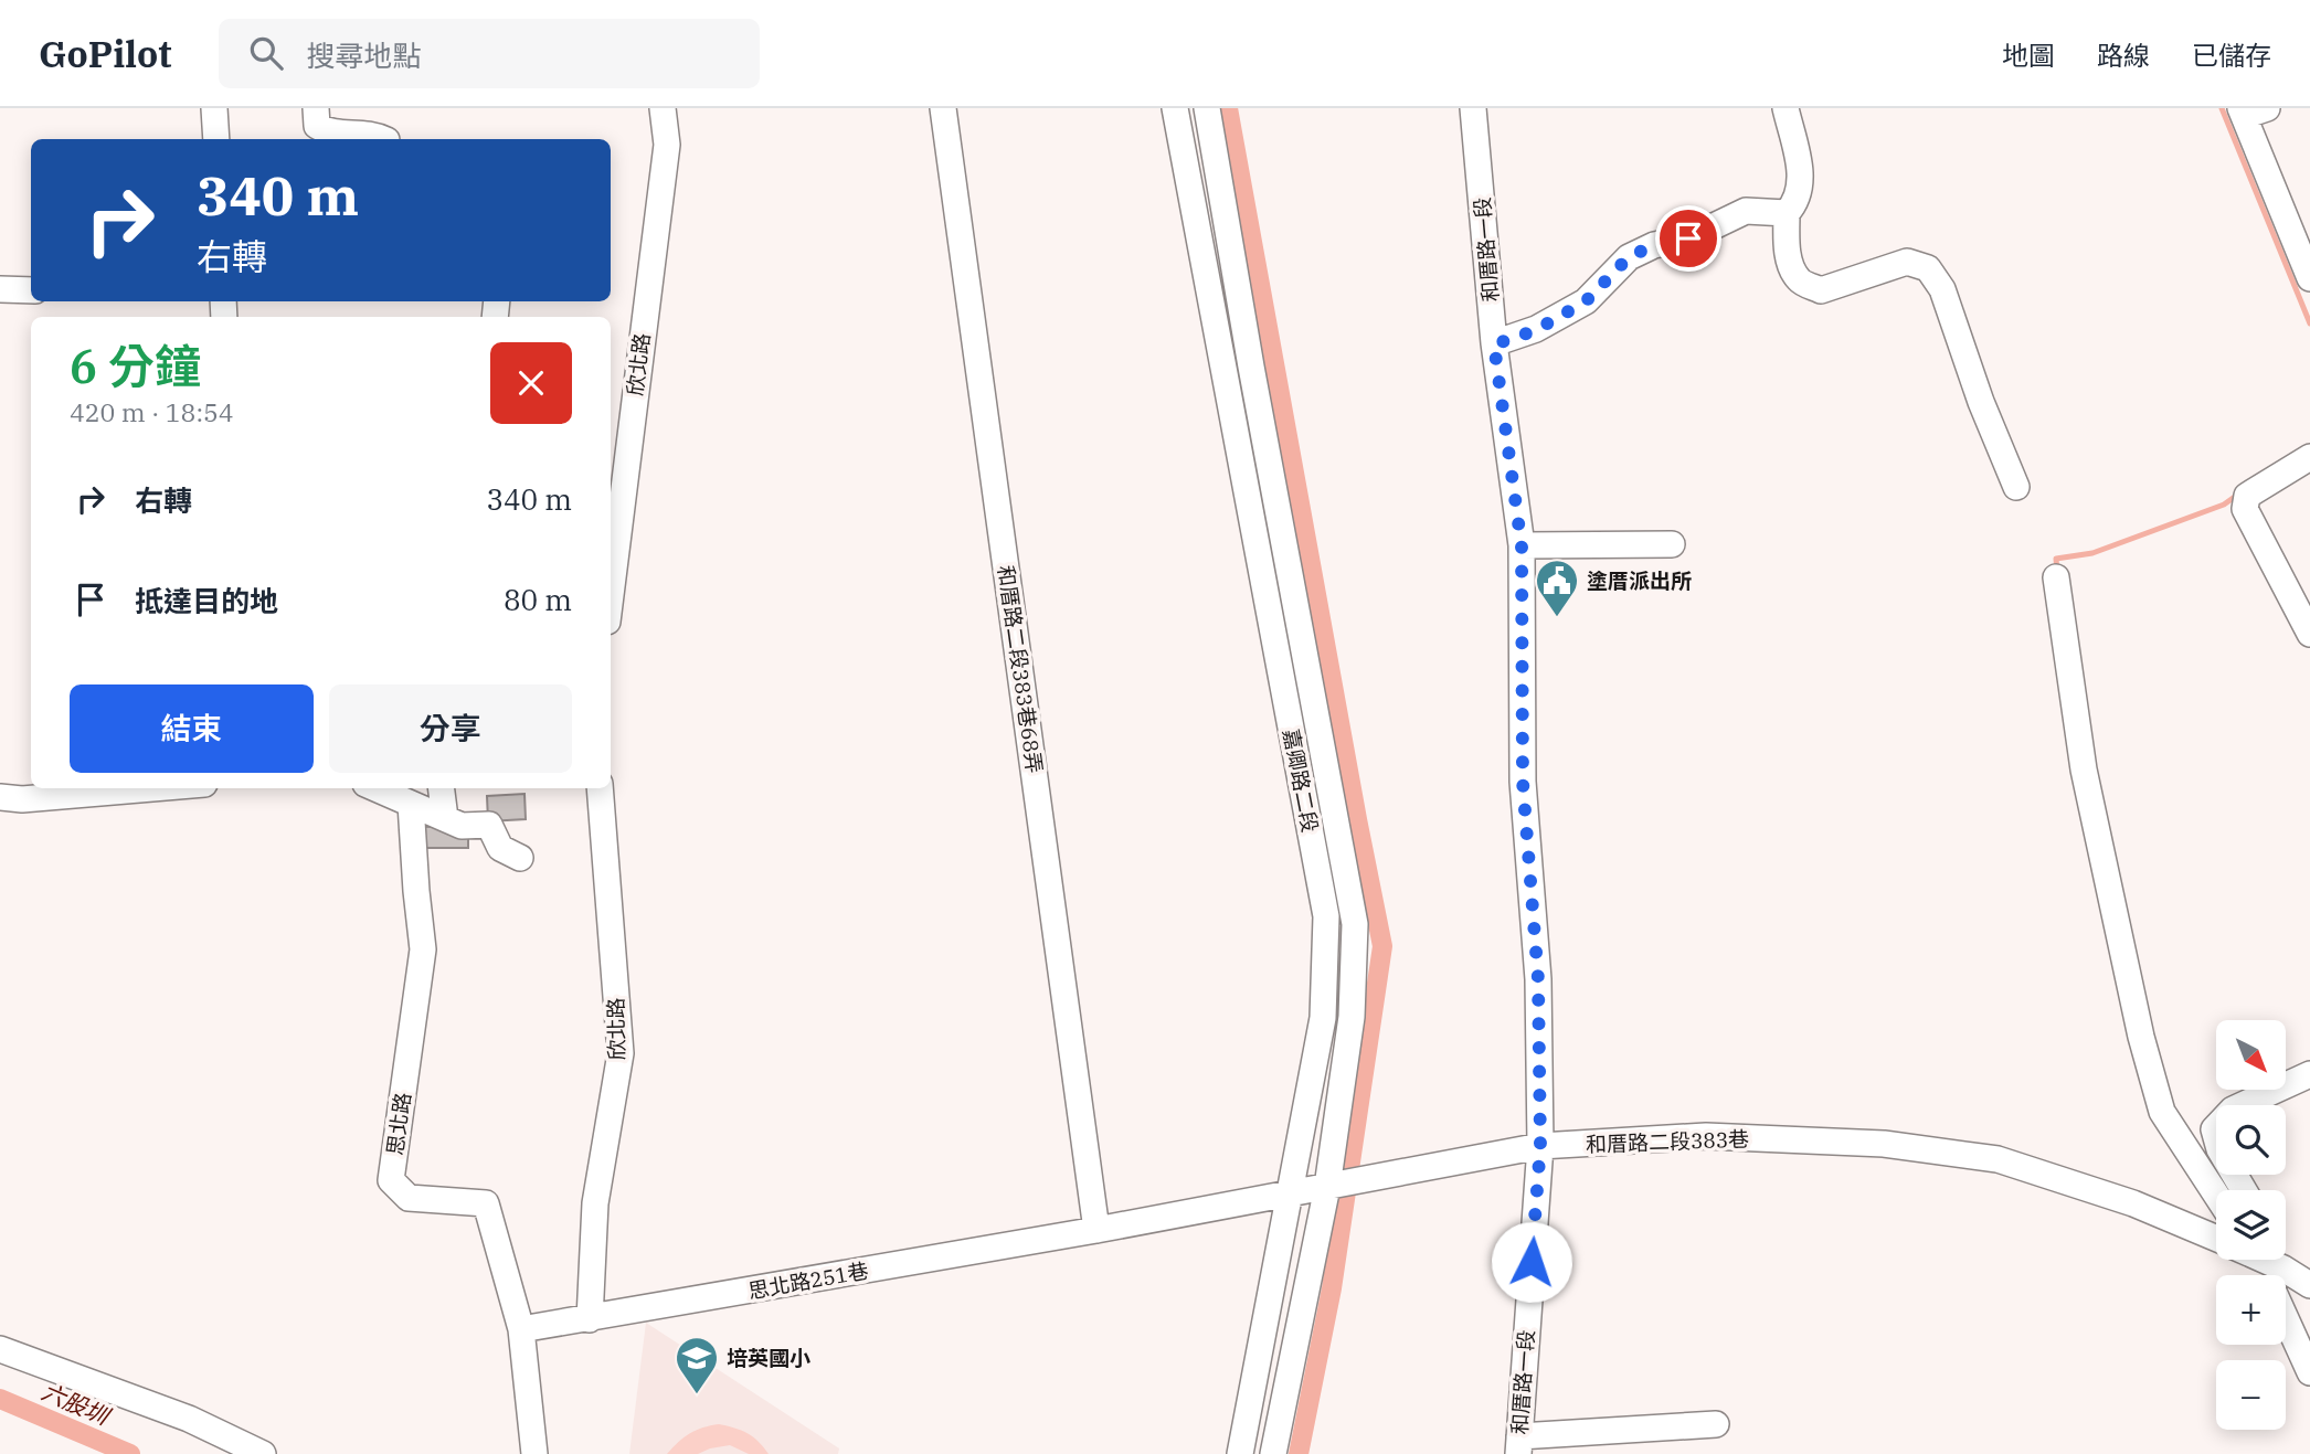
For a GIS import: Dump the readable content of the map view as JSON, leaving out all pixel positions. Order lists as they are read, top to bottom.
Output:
{
  "streets": {
    "street": [
      "和厝路一段",
      "欣北路",
      "和厝路二段383巷68弄",
      "嘉卿路二段",
      "思北路",
      "和厝路二段383巷",
      "思北路251巷"
    ]
  },
  "crossings": [
    ["和厝路一段", "和厝路二段383巷"],
    ["欣北路", "思北路251巷"],
    ["和厝路二段383巷68弄", "和厝路二段383巷"],
    ["和厝路二段383巷68弄", "思北路251巷"],
    ["嘉卿路二段", "和厝路二段383巷"],
    ["思北路", "思北路251巷"],
    ["和厝路二段383巷", "思北路251巷"]
  ],
  "water": ["六股圳"],
  "places": {
    "public building": ["塗厝派出所"],
    "school or university": ["培英國小"]
  },
  "north": "bottom right",
  "page": {
    "header": "GoPilot",
    "search": "搜尋地點",
    "nav": ["地圖", "路線", "已儲存"],
    "turn": ["340 m", "右轉"],
    "heading": ["6 分鐘", "420 m · 18:54"],
    "list": [
      {
        "name": "右轉",
        "value": "340 m"
      },
      {
        "name": "抵達目的地",
        "value": "80 m"
      }
    ],
    "buttons": ["結束", "分享"],
    "map_buttons": ["+", "−"]
  }
}
